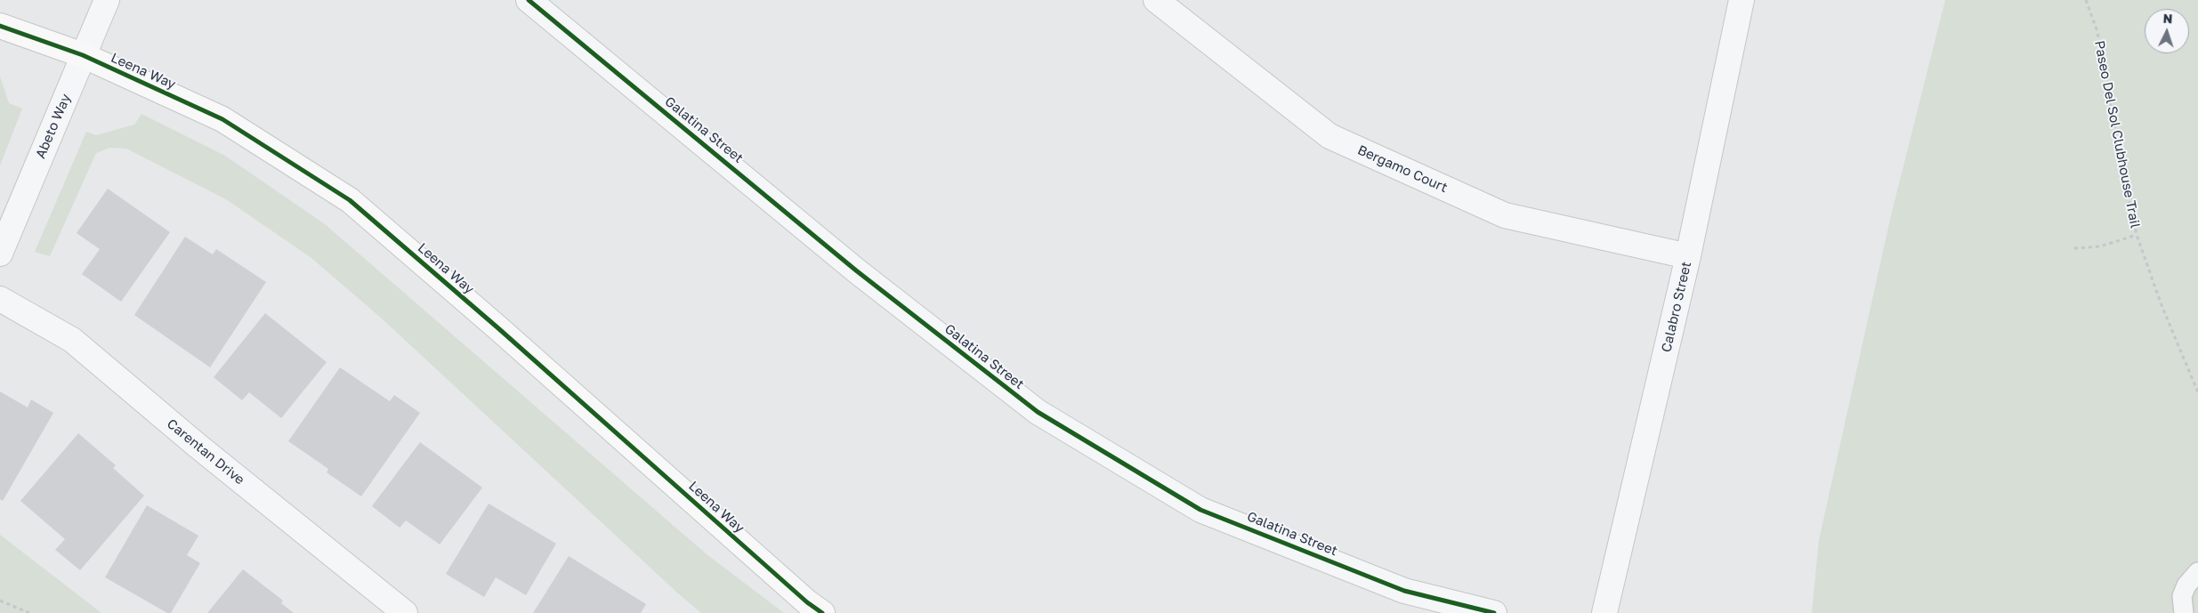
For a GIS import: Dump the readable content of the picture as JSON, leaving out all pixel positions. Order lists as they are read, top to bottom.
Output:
{
  "streets": {
    "street": [
      "Leena Way",
      "Abeto Way",
      "Galatina Street",
      "Bergamo Court",
      "Calabro Street",
      "Carentan Drive"
    ],
    "path": ["Paseo Del Sol Clubhouse Trail"]
  },
  "crossings": [
    ["Leena Way", "Abeto Way"],
    ["Bergamo Court", "Calabro Street"]
  ],
  "north": "top"
}
